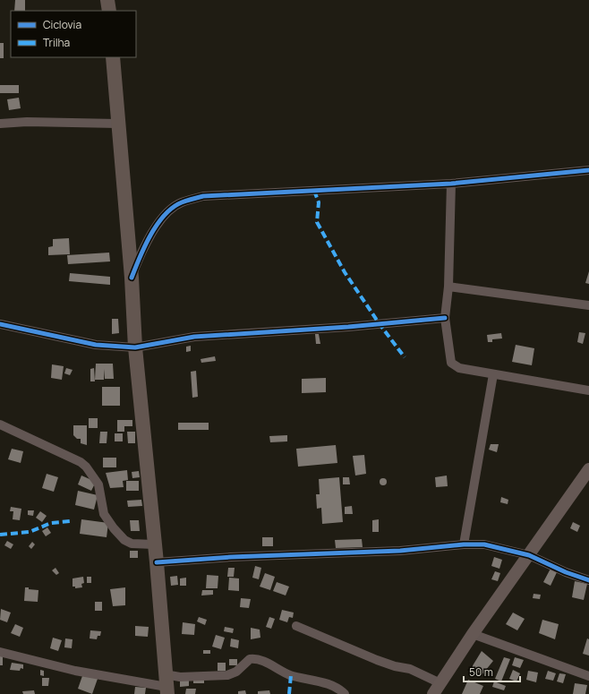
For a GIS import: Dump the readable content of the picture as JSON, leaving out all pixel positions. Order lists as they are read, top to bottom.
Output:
{
  "legend": ["Ciclovia", "Trilha"],
  "scale_bar": "50 m"
}
